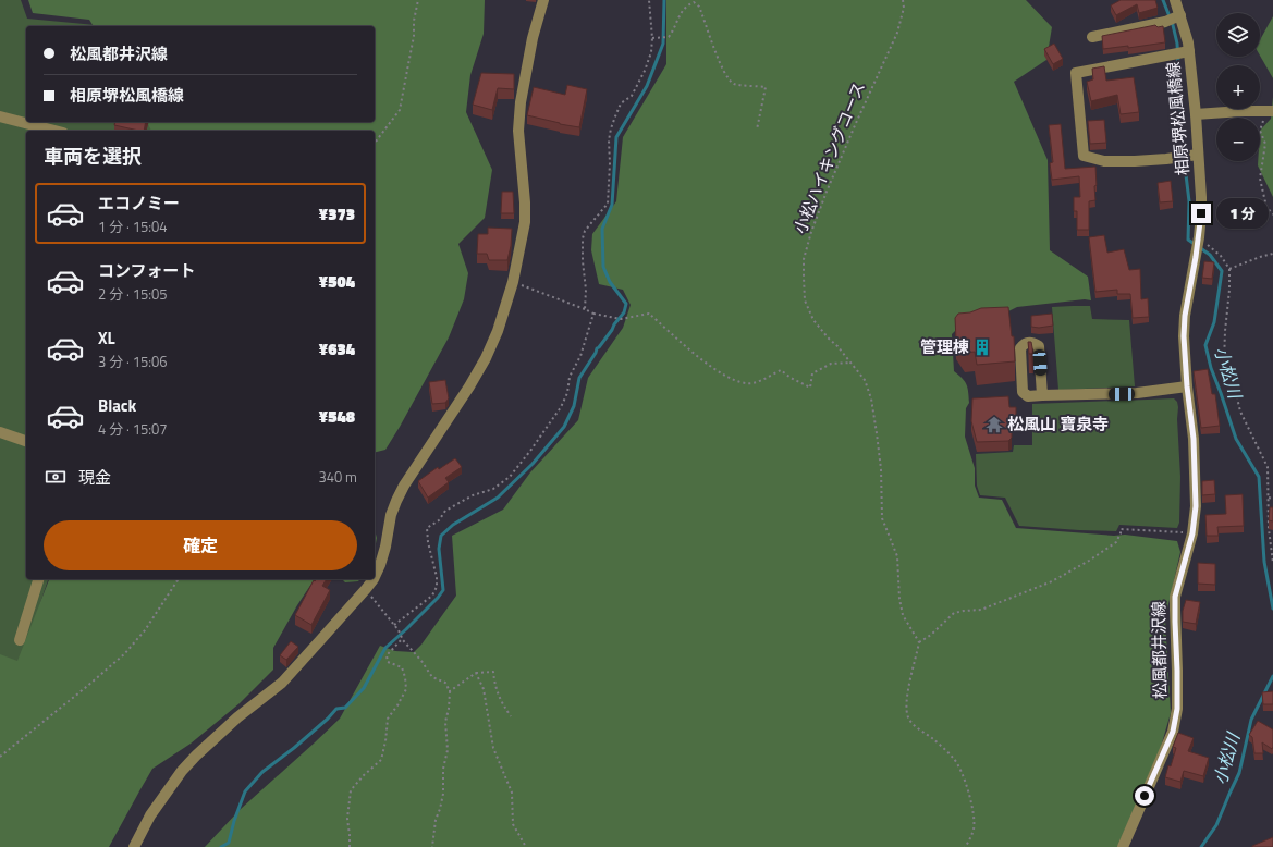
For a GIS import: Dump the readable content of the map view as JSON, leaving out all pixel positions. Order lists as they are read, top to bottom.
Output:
{
  "streets": {
    "street": ["相原堺松風橋線", "松風都井沢線"],
    "path": ["小松ハイキングコース"]
  },
  "crossings": [
    ["相原堺松風橋線", "松風都井沢線"]
  ],
  "water": ["小松川"],
  "places": {
    "building": ["管理棟"],
    "temple": ["松風山 寶泉寺"]
  },
  "page": {
    "map_buttons": ["+", "−"],
    "banner": ["松風都井沢線", "相原堺松風橋線"],
    "heading": "車両を選択",
    "list": [
      {
        "name": "エコノミー",
        "note": "1 分 · 15:04",
        "value": "¥373"
      },
      {
        "name": "コンフォート",
        "note": "2 分 · 15:05",
        "value": "¥504"
      },
      {
        "name": "XL",
        "note": "3 分 · 15:06",
        "value": "¥634"
      },
      {
        "name": "Black",
        "note": "4 分 · 15:07",
        "value": "¥548"
      }
    ],
    "bubble": "1 分",
    "pay": ["現金", "340 m"],
    "buttons": "確定"
  }
}
